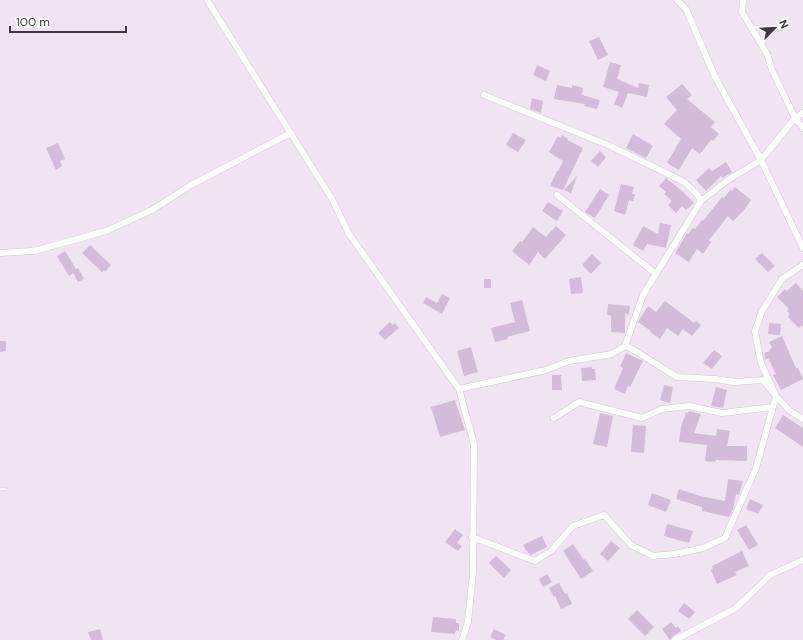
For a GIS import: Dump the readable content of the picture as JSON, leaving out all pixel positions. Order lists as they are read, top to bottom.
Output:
{
  "scale_bar": "100 m",
  "north": "top right"
}
